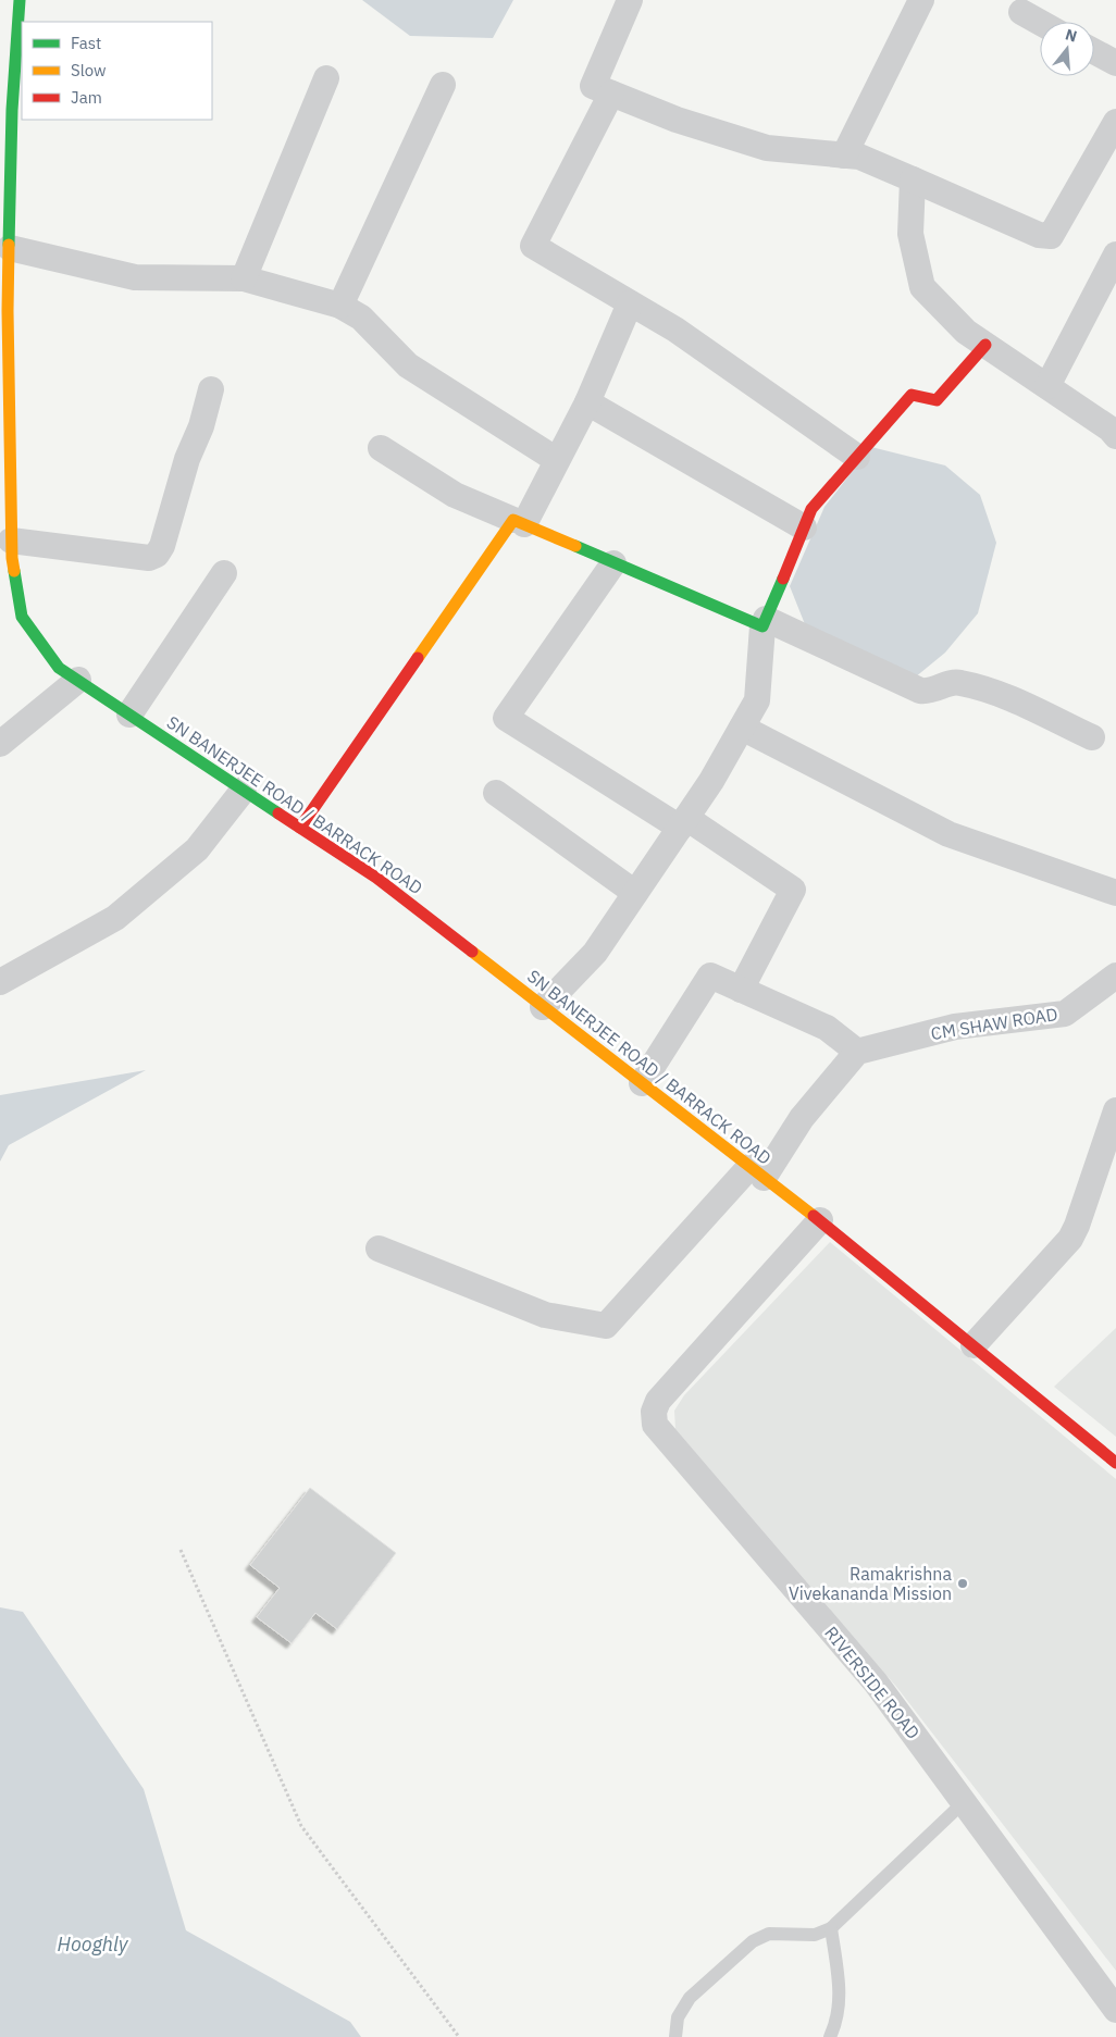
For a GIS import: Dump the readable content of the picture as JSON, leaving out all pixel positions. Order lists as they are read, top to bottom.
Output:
{
  "streets": {
    "street": ["SN BANERJEE ROAD / BARRACK ROAD", "CM SHAW ROAD", "RIVERSIDE ROAD"]
  },
  "crossings": [
    ["SN BANERJEE ROAD / BARRACK ROAD", "RIVERSIDE ROAD"]
  ],
  "water": ["Hooghly"],
  "places": ["Ramakrishna Vivekananda Mission"],
  "legend": ["Fast", "Slow", "Jam"],
  "north": "top"
}
